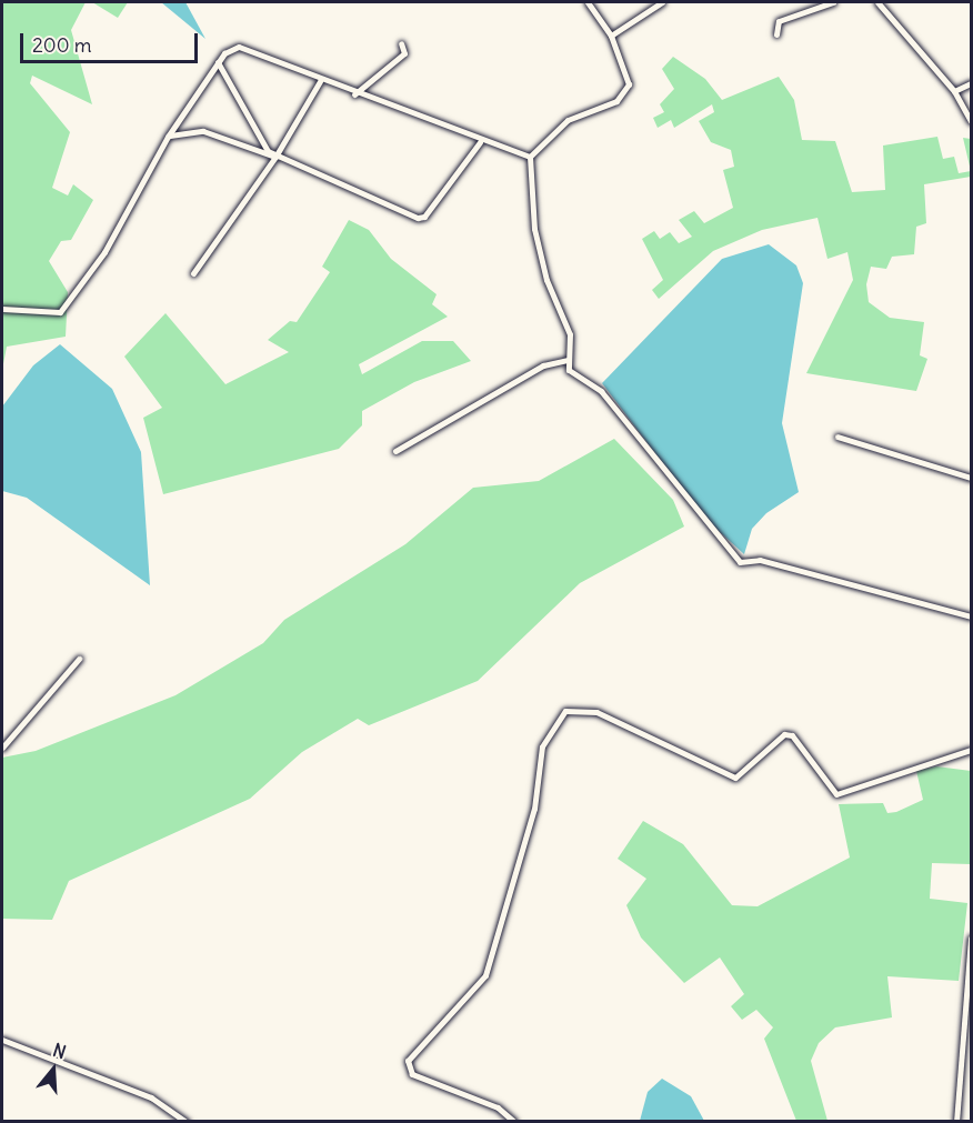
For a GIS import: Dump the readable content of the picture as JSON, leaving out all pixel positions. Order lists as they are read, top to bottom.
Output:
{
  "scale_bar": "200 m",
  "north": "top"
}
